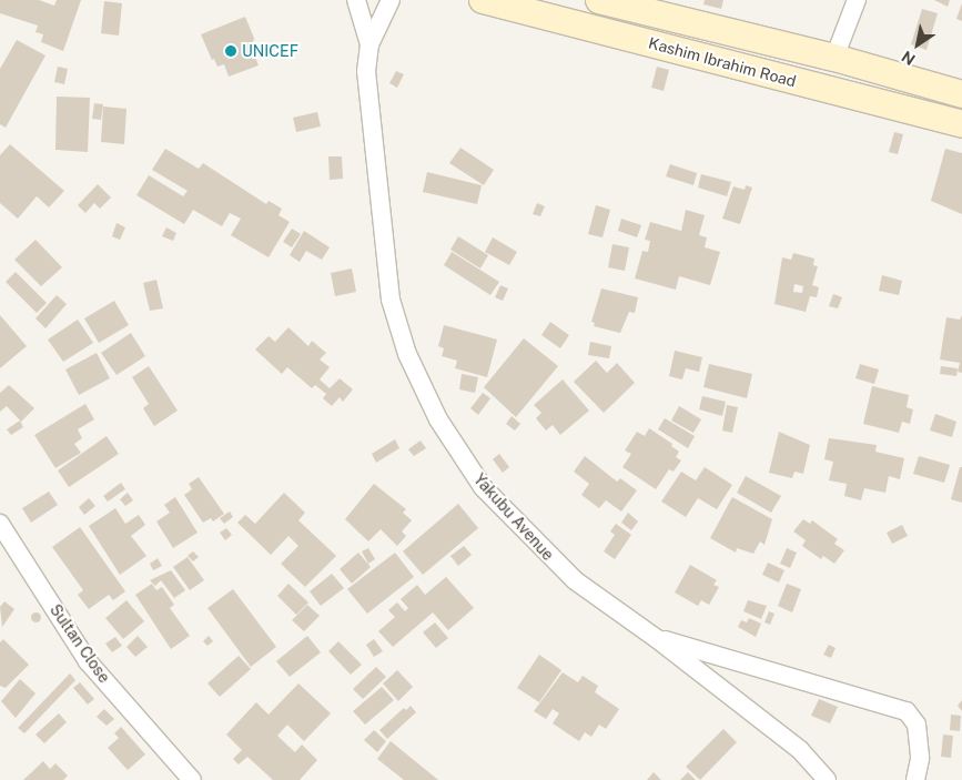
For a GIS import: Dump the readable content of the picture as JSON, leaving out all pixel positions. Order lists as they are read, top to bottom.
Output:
{
  "streets": {
    "street": ["Kashim Ibrahim Road", "Yakubu Avenue", "Sultan Close"]
  },
  "places": ["UNICEF"],
  "north": "bottom left"
}
